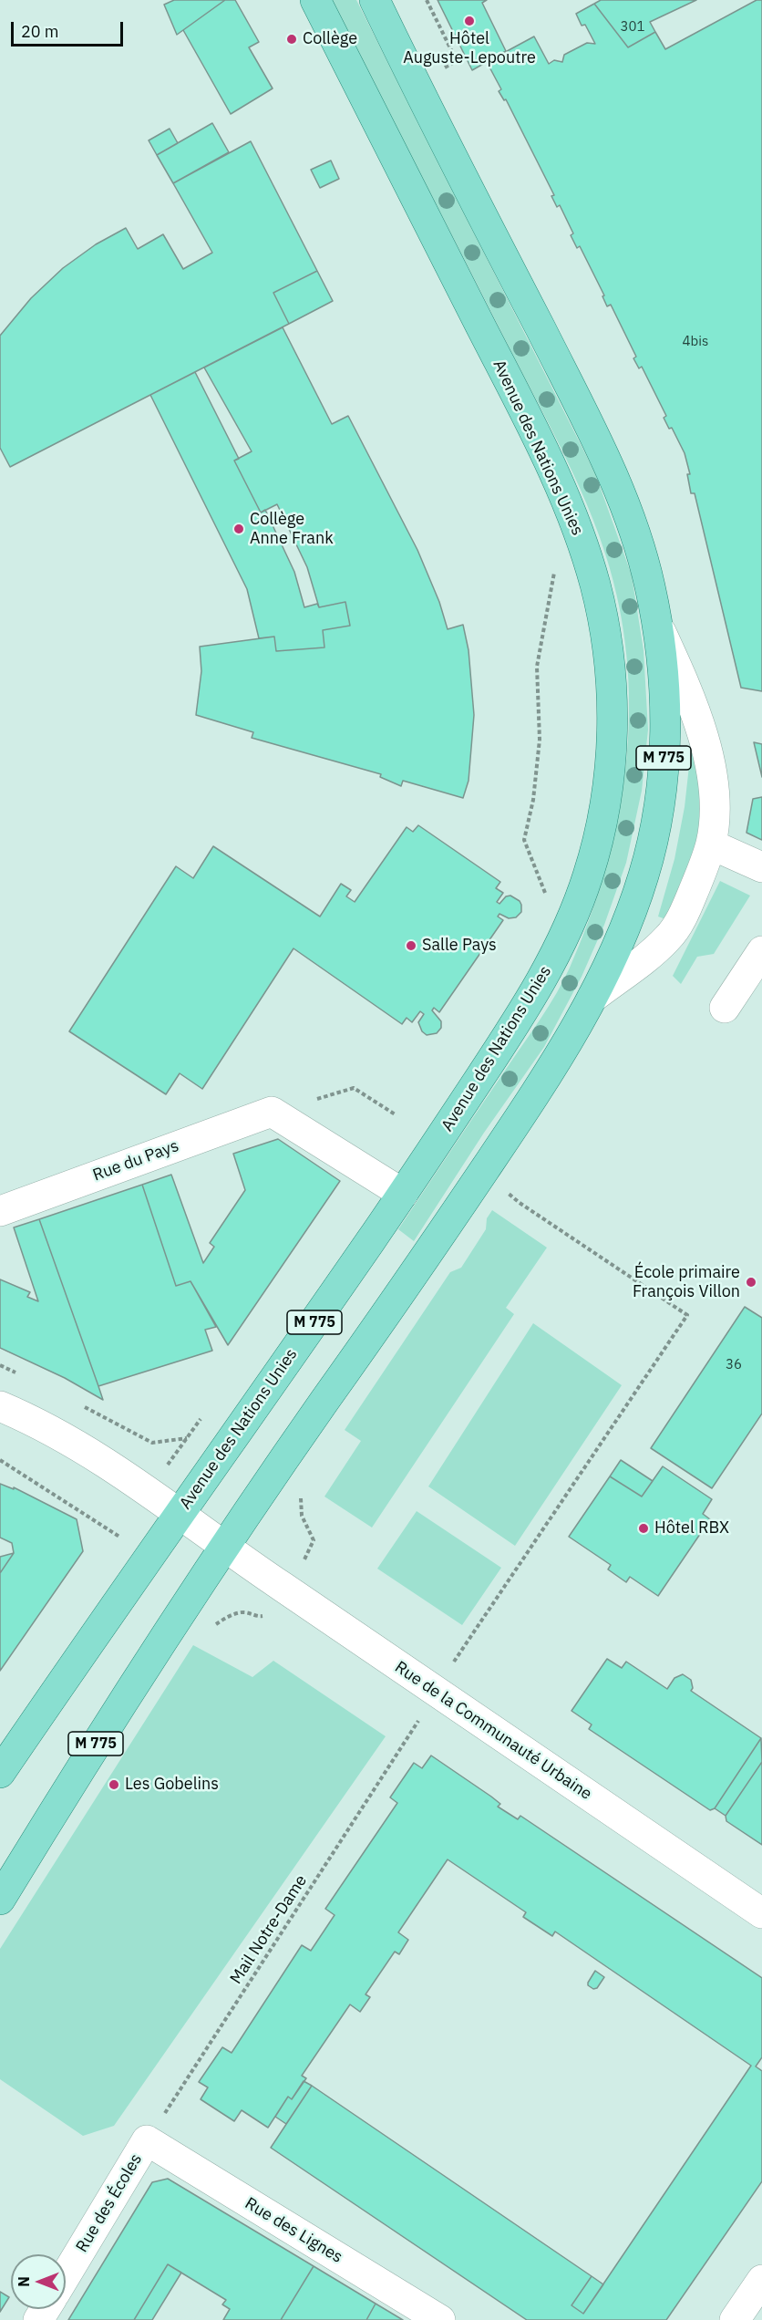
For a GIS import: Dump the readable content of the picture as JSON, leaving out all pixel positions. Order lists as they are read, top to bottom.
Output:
{
  "streets": {
    "main road": ["Avenue des Nations Unies", "M 775"],
    "street": [
      "Rue du Pays",
      "Rue de la Communauté Urbaine",
      "Rue des Écoles",
      "Rue des Lignes"
    ],
    "path": ["Mail Notre-Dame"]
  },
  "crossings": [
    ["Avenue des Nations Unies", "Rue de la Communauté Urbaine"],
    ["M 775", "Rue de la Communauté Urbaine"],
    ["Mail Notre-Dame", "Rue des Écoles"],
    ["Mail Notre-Dame", "Rue des Lignes"],
    ["Rue des Écoles", "Rue des Lignes"]
  ],
  "places": [
    "Hôtel Auguste-Lepoutre",
    "Collège",
    "Collège Anne Frank",
    "Salle Pays",
    "École primaire François Villon",
    "Hôtel RBX",
    "Les Gobelins"
  ],
  "house_numbers": ["301", "4bis", "36"],
  "scale_bar": "20 m",
  "north": "left"
}
